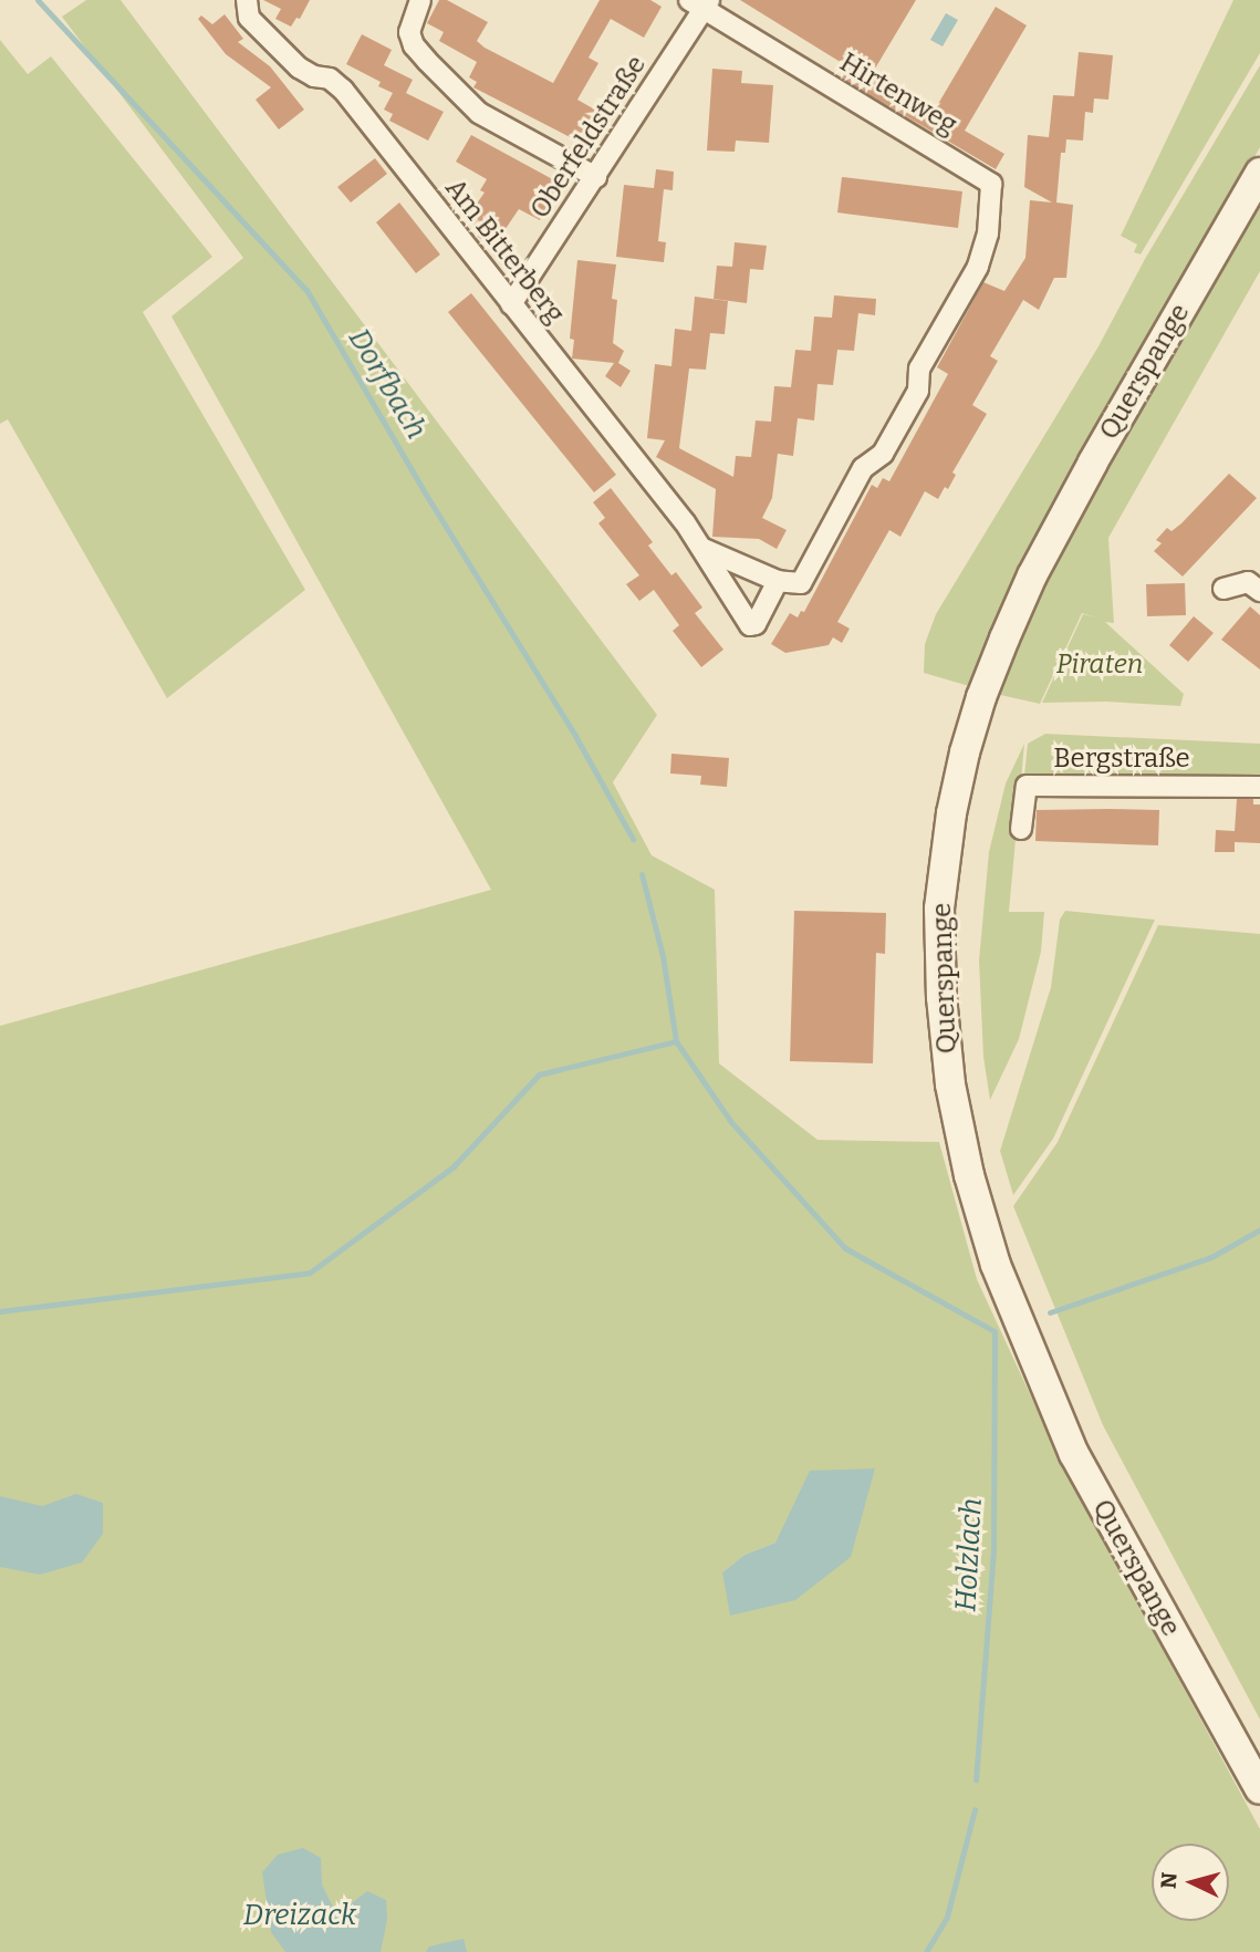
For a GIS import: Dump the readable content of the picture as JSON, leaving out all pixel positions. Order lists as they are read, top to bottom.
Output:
{
  "streets": {
    "main road": ["Querspange"],
    "street": [
      "Hirtenweg",
      "Oberfeldstraße",
      "Am Bitterberg",
      "Bergstraße"
    ]
  },
  "crossings": [
    ["Hirtenweg", "Oberfeldstraße"],
    ["Hirtenweg", "Am Bitterberg"],
    ["Oberfeldstraße", "Am Bitterberg"]
  ],
  "water": ["Dorfbach", "Holzlach", "Dreizack"],
  "parks": ["Piraten"],
  "north": "left"
}
